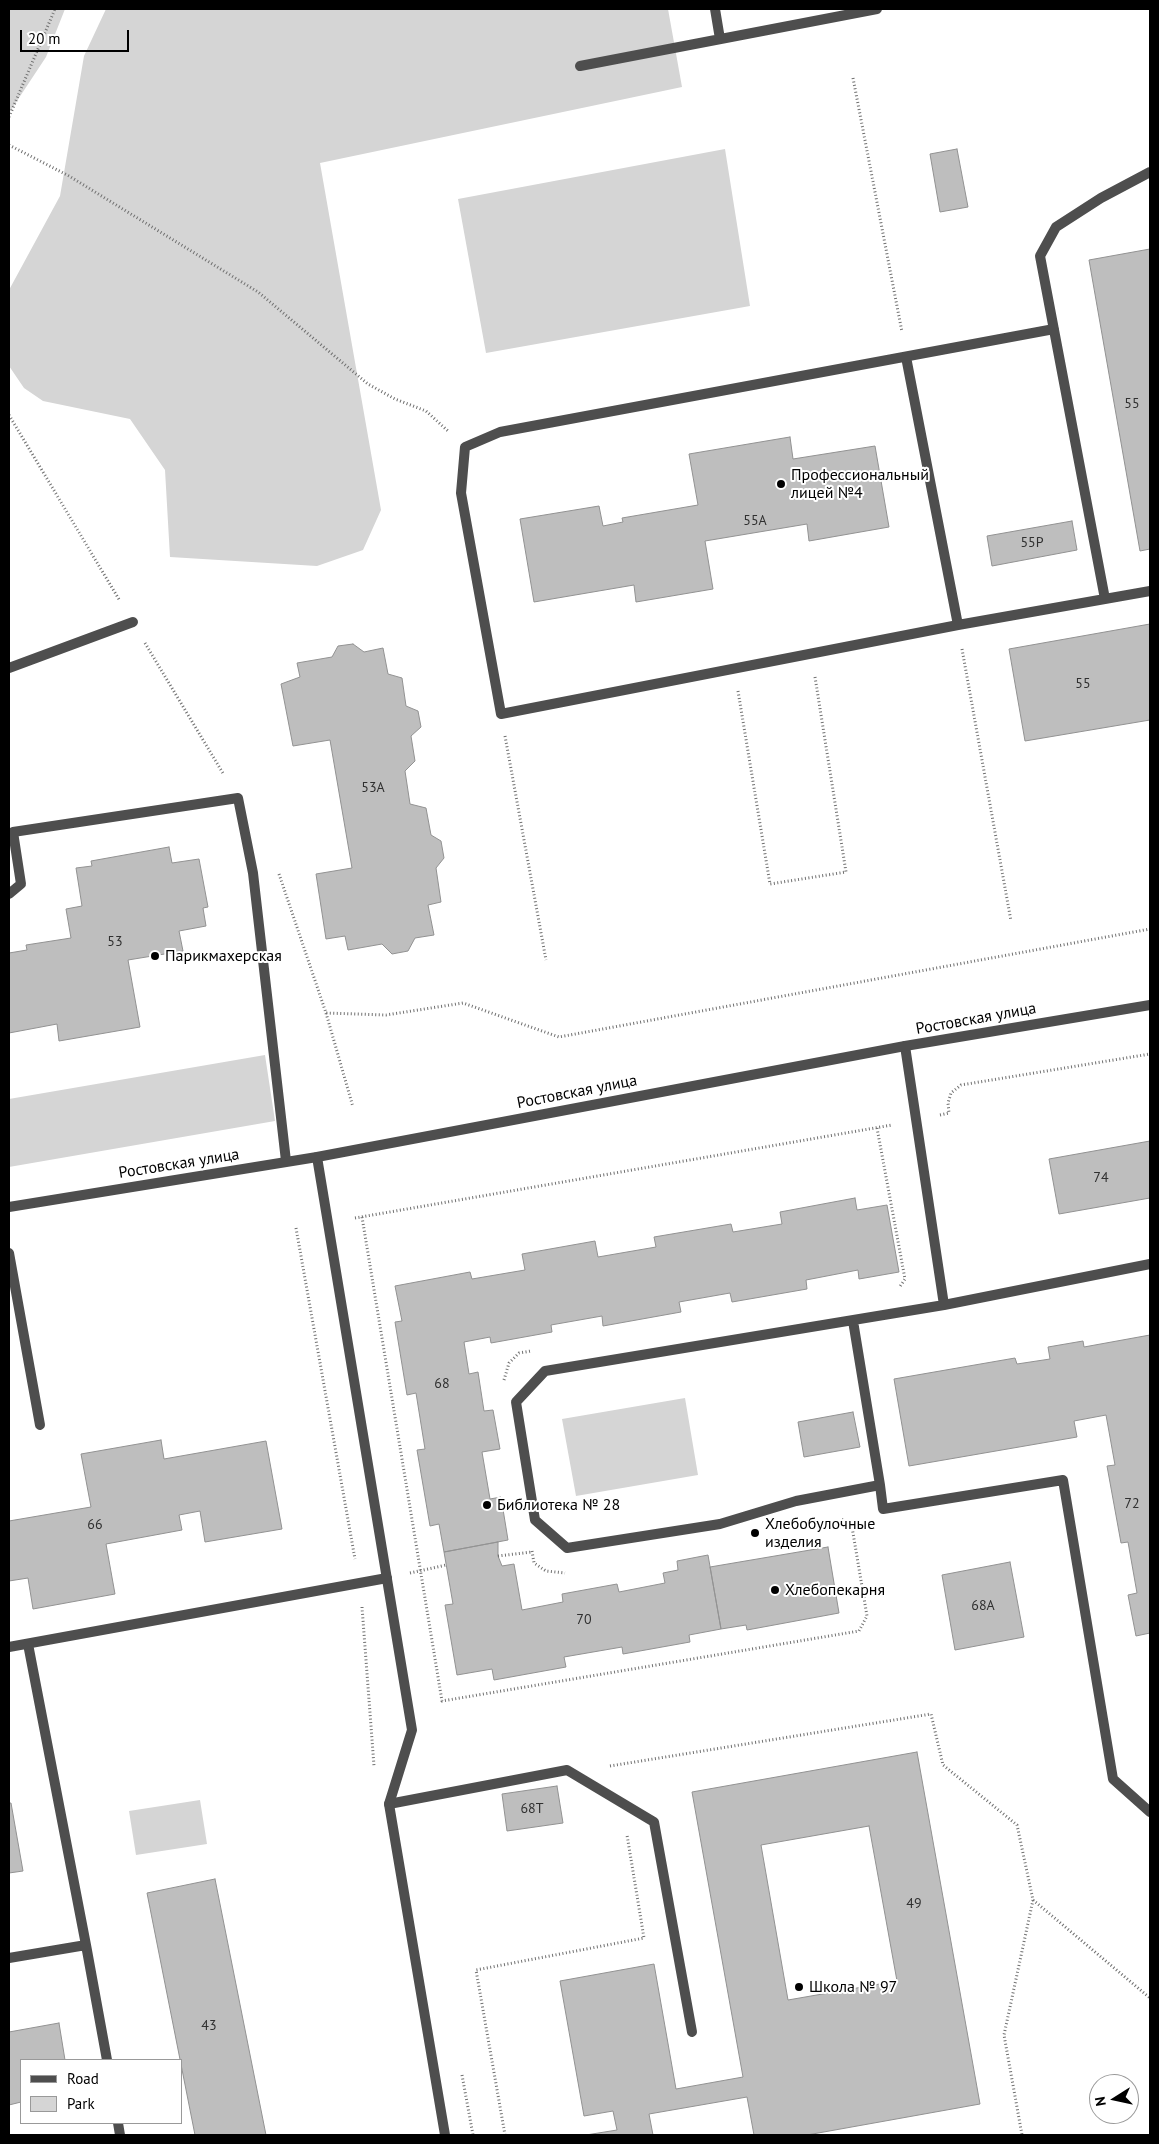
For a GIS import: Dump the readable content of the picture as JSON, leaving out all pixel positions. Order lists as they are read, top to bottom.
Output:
{
  "streets": {
    "street": ["Ростовская улица"]
  },
  "places": [
    "Профессиональный лицей №4",
    "Парикмахерская",
    "Библиотека № 28",
    "Хлебобулочные изделия",
    "Хлебопекарня",
    "Школа № 97"
  ],
  "house_numbers": [
    "55",
    "55А",
    "55Р",
    "55",
    "53А",
    "53",
    "74",
    "68",
    "72",
    "66",
    "68А",
    "70",
    "68Т",
    "49",
    "43"
  ],
  "legend": ["Road", "Park"],
  "scale_bar": "20 m",
  "north": "left"
}
